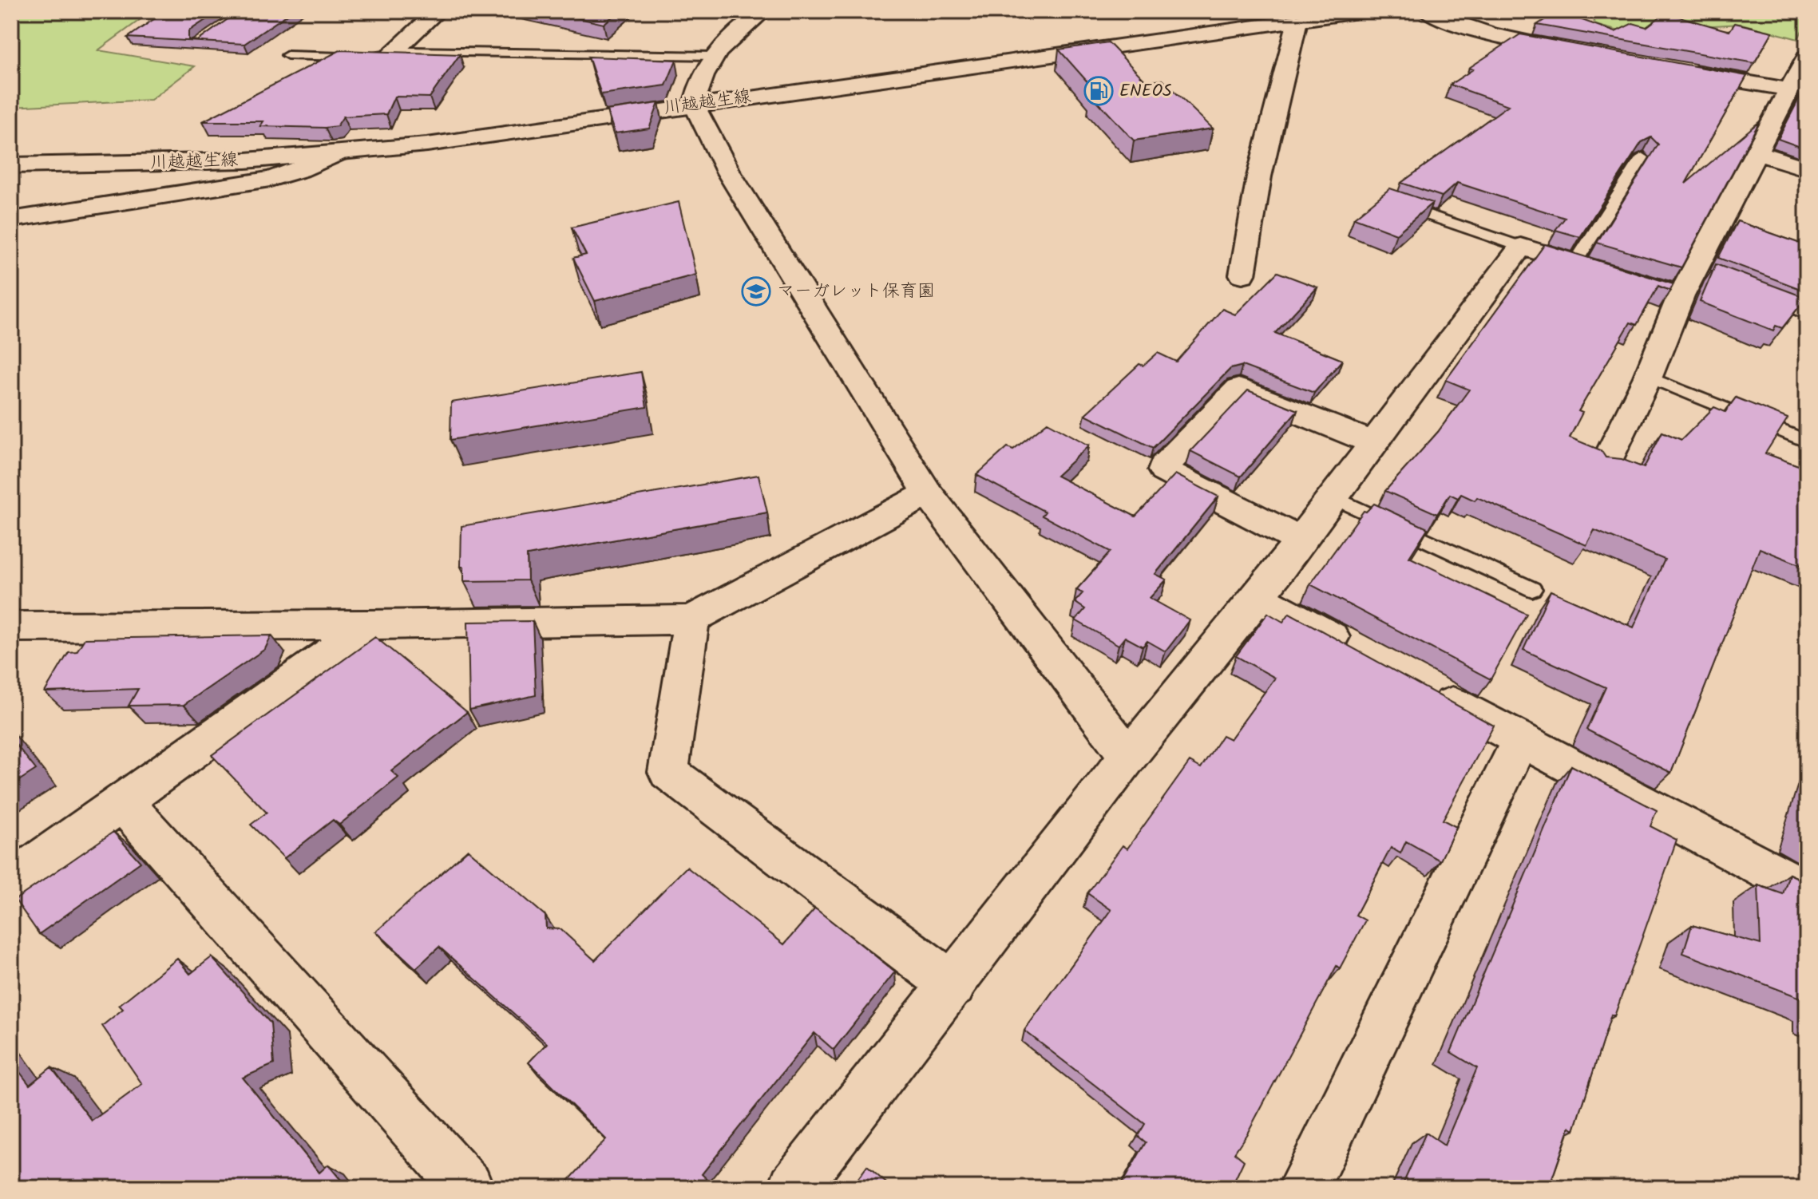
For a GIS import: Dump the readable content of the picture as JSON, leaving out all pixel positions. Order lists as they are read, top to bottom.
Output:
{
  "streets": {
    "street": ["川越越生線"]
  },
  "places": {
    "fuel station": ["ENEOS"],
    "school or university": ["マーガレット保育園"]
  }
}
